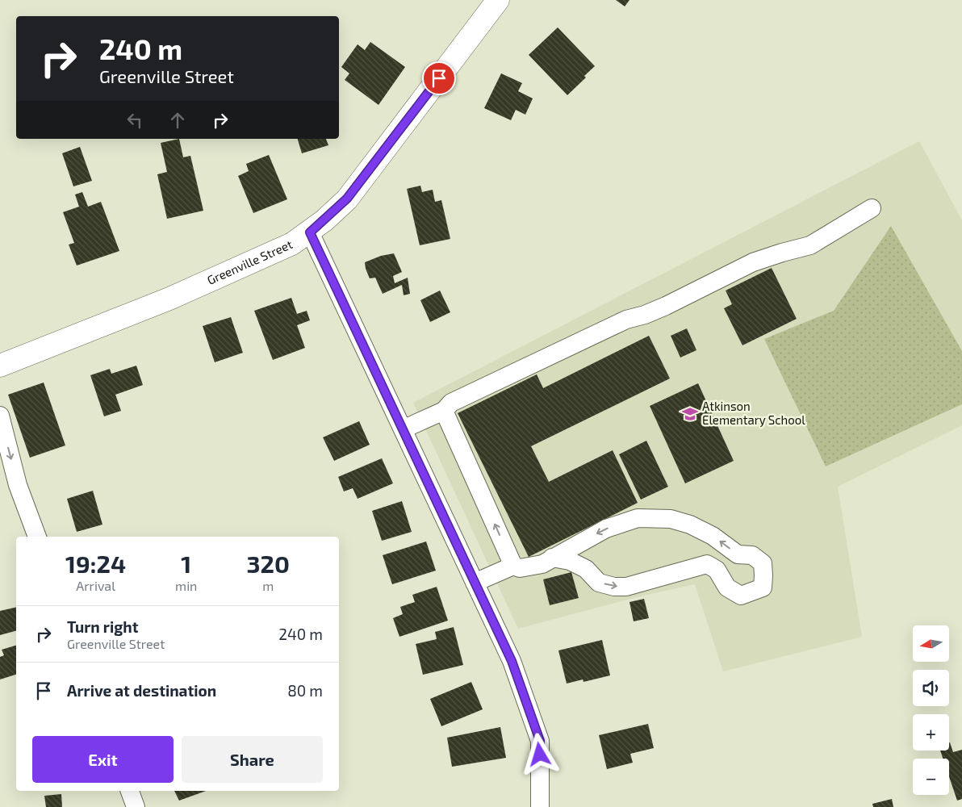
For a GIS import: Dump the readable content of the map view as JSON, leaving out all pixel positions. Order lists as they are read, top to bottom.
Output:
{
  "streets": {
    "main road": ["Greenville Street"]
  },
  "places": {
    "school or university": ["Atkinson Elementary School"]
  },
  "north": "left",
  "page": {
    "turn": ["240 m", "Greenville Street"],
    "eta": [
      "19:24",
      "Arrival",
      "1",
      "min",
      "320",
      "m"
    ],
    "list": [
      {
        "name": "Turn right",
        "note": "Greenville Street",
        "value": "240 m"
      },
      {
        "name": "Arrive at destination",
        "value": "80 m"
      }
    ],
    "map_buttons": ["+", "−"],
    "buttons": ["Exit", "Share"]
  }
}
